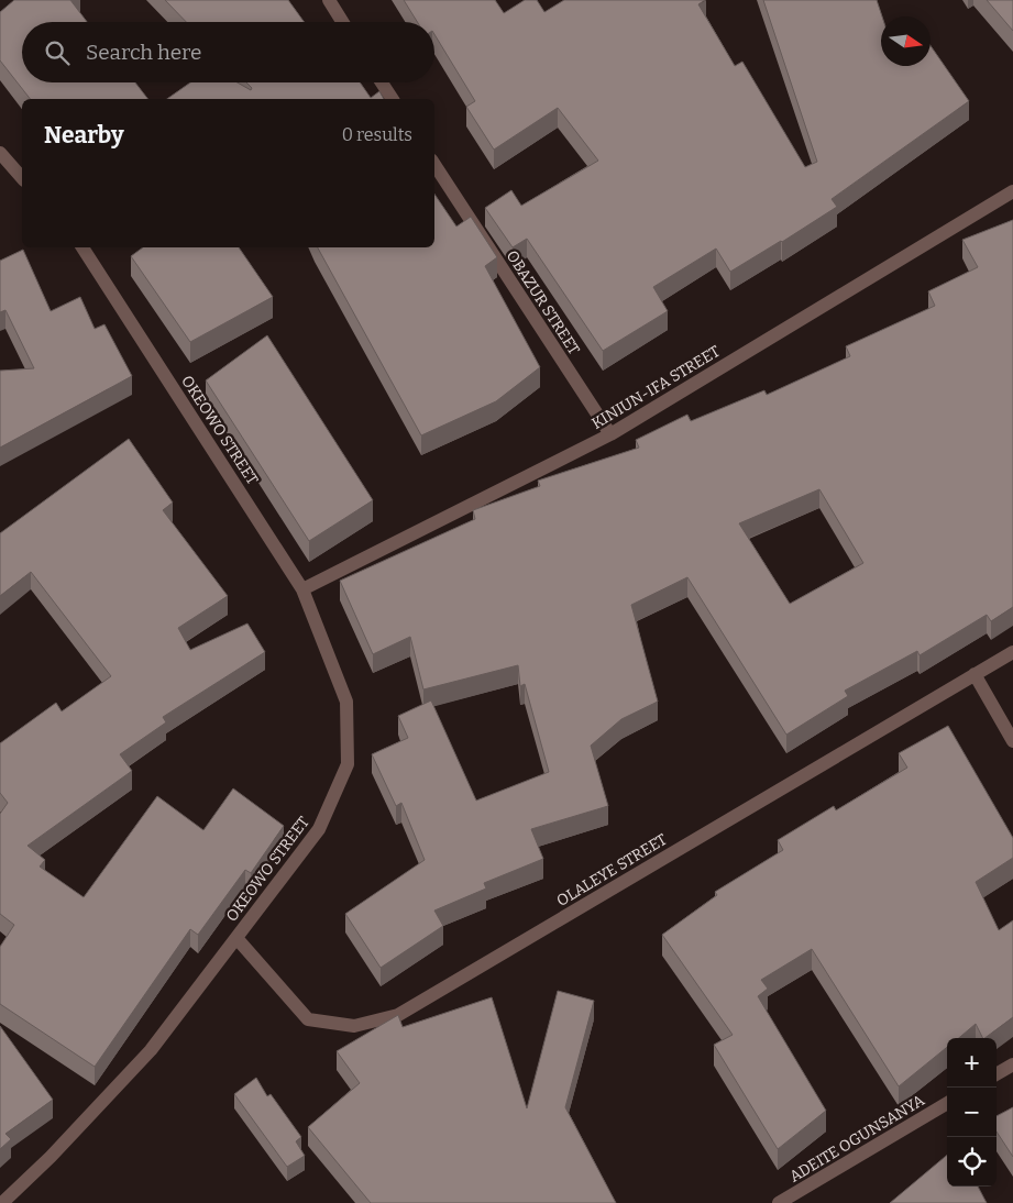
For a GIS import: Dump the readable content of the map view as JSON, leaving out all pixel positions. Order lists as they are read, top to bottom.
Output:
{
  "streets": {
    "street": [
      "OBAZUR STREET",
      "KINIUN-IFA STREET",
      "OKEOWO STREET",
      "OLALEYE STREET",
      "ADEITE OGUNSANYA"
    ]
  },
  "crossings": [
    ["OBAZUR STREET", "KINIUN-IFA STREET"],
    ["KINIUN-IFA STREET", "OKEOWO STREET"],
    ["OKEOWO STREET", "OLALEYE STREET"]
  ],
  "north": "right",
  "page": {
    "search": "Search here",
    "heading": ["Nearby", "0 results"],
    "map_buttons": ["+", "−"]
  }
}
